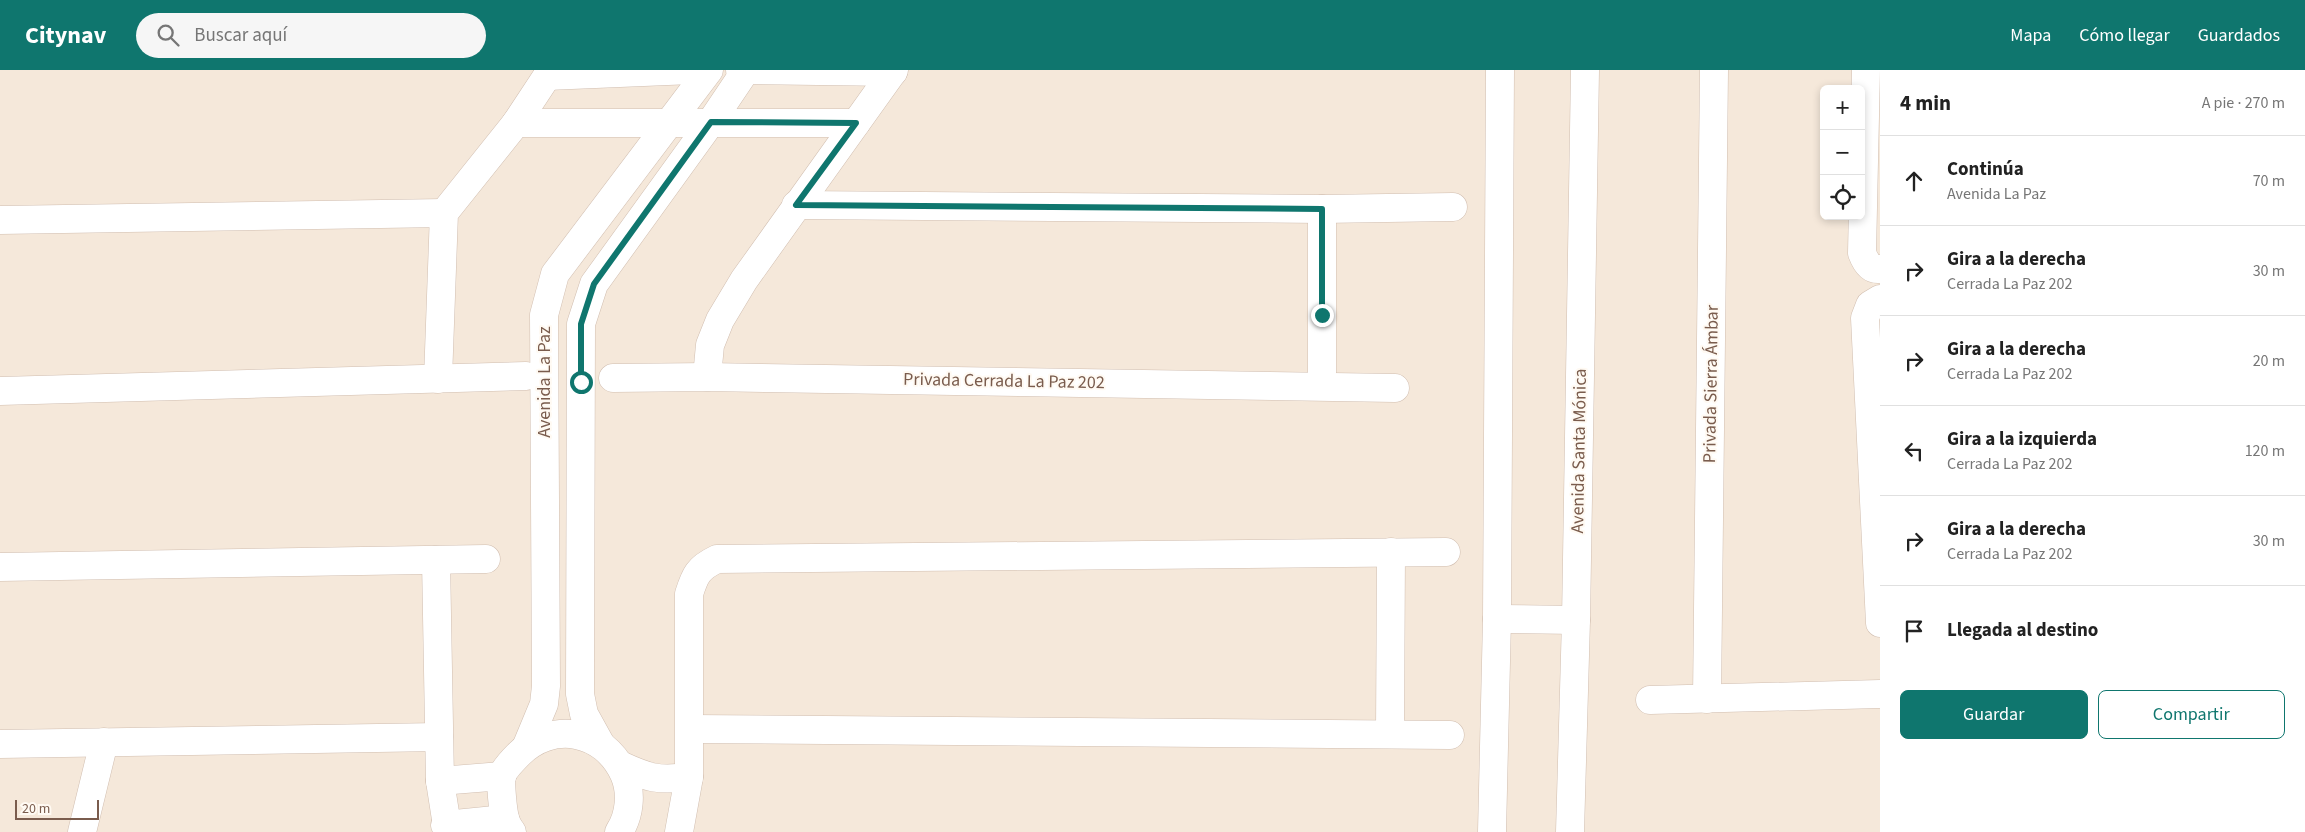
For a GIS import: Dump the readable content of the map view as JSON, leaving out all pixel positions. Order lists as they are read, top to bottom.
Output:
{
  "streets": {
    "street": [
      "Privada Cerrada La Paz 202",
      "Avenida La Paz",
      "Privada Sierra Ámbar",
      "Avenida Santa Mónica"
    ]
  },
  "scale_bar": "20 m",
  "page": {
    "header": "Citynav",
    "search": "Buscar aquí",
    "nav": ["Mapa", "Cómo llegar", "Guardados"],
    "heading": ["4 min", "A pie · 270 m"],
    "map_buttons": ["+", "−"],
    "list": [
      ["Continúa", "Avenida La Paz", "70 m"],
      ["Gira a la derecha", "Cerrada La Paz 202", "30 m"],
      ["Gira a la derecha", "Cerrada La Paz 202", "20 m"],
      ["Gira a la izquierda", "Cerrada La Paz 202", "120 m"],
      ["Gira a la derecha", "Cerrada La Paz 202", "30 m"],
      "Llegada al destino"
    ],
    "buttons": ["Guardar", "Compartir"],
    "scale": "20 m"
  }
}
